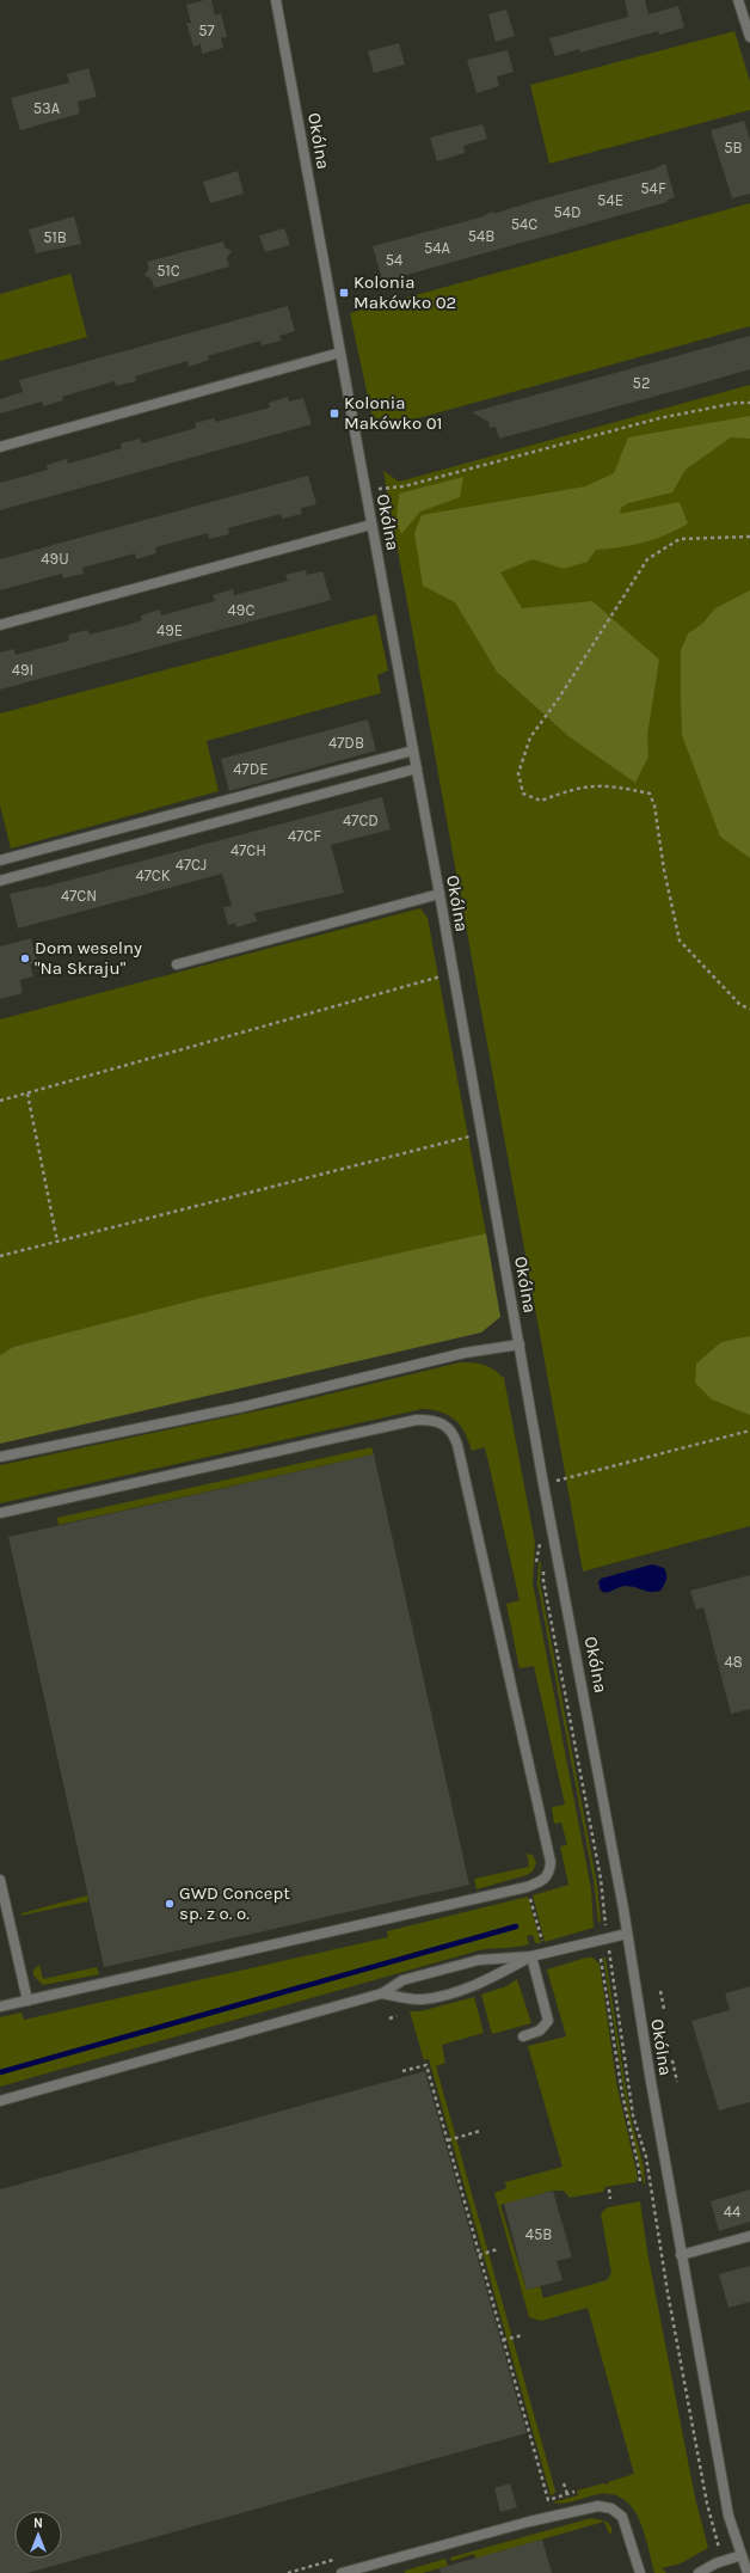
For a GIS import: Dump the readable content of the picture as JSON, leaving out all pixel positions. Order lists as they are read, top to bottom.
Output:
{
  "streets": {
    "street": ["Okólna"]
  },
  "places": {
    "transit": ["Kolonia Makówko 02", "Kolonia Makówko 01"],
    "other": ["Dom weselny \"Na Skraju\"", "GWD Concept sp. z o. o."]
  },
  "house_numbers": [
    "57",
    "53A",
    "5B",
    "54F",
    "54E",
    "54D",
    "54C",
    "54B",
    "51B",
    "54A",
    "54",
    "51C",
    "52",
    "49U",
    "49C",
    "49E",
    "49I",
    "47DB",
    "47DE",
    "47CD",
    "47CF",
    "47CH",
    "47CJ",
    "47CK",
    "47CN",
    "48",
    "44",
    "45B"
  ],
  "north": "top"
}
